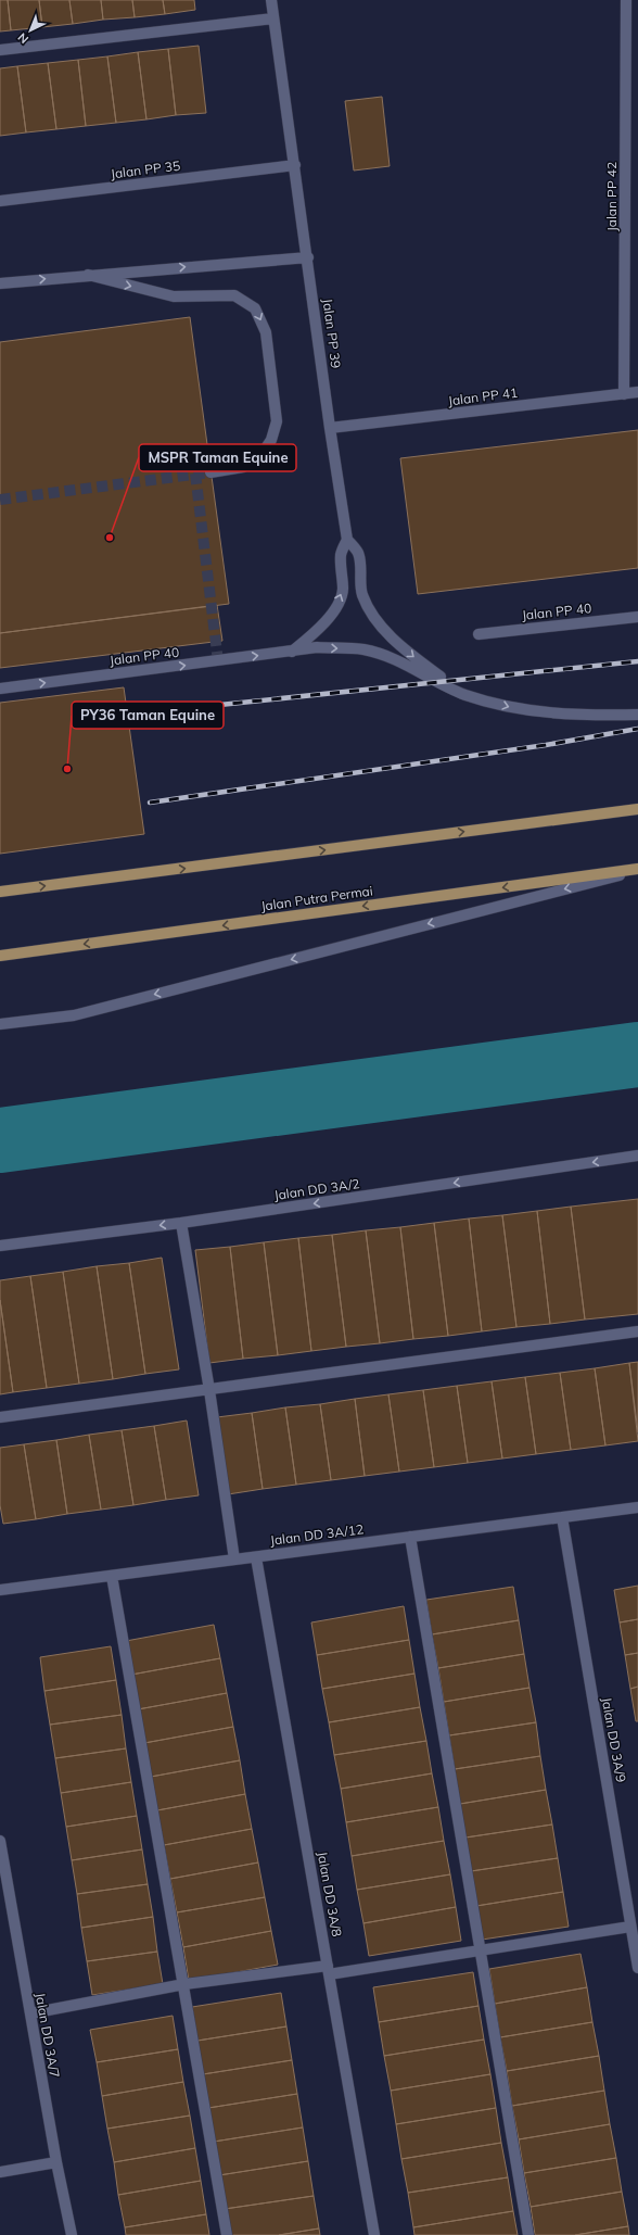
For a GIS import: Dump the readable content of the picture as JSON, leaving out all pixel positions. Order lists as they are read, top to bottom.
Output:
{
  "streets": {
    "main road": ["Jalan Putra Permai"],
    "street": [
      "Jalan PP 35",
      "Jalan PP 42",
      "Jalan PP 39",
      "Jalan PP 41",
      "Jalan PP 40",
      "Jalan DD 3A/2",
      "Jalan DD 3A/12",
      "Jalan DD 3A/9",
      "Jalan DD 3A/8",
      "Jalan DD 3A/7"
    ]
  },
  "crossings": [
    ["Jalan PP 35", "Jalan PP 39"],
    ["Jalan PP 42", "Jalan PP 41"],
    ["Jalan PP 39", "Jalan PP 41"],
    ["Jalan PP 39", "Jalan PP 40"],
    ["Jalan DD 3A/12", "Jalan DD 3A/9"],
    ["Jalan DD 3A/12", "Jalan DD 3A/8"]
  ],
  "one_way": ["Jalan PP 40", "Jalan DD 3A/2"],
  "places": ["MSPR Taman Equine", "PY36 Taman Equine"],
  "north": "bottom left"
}
